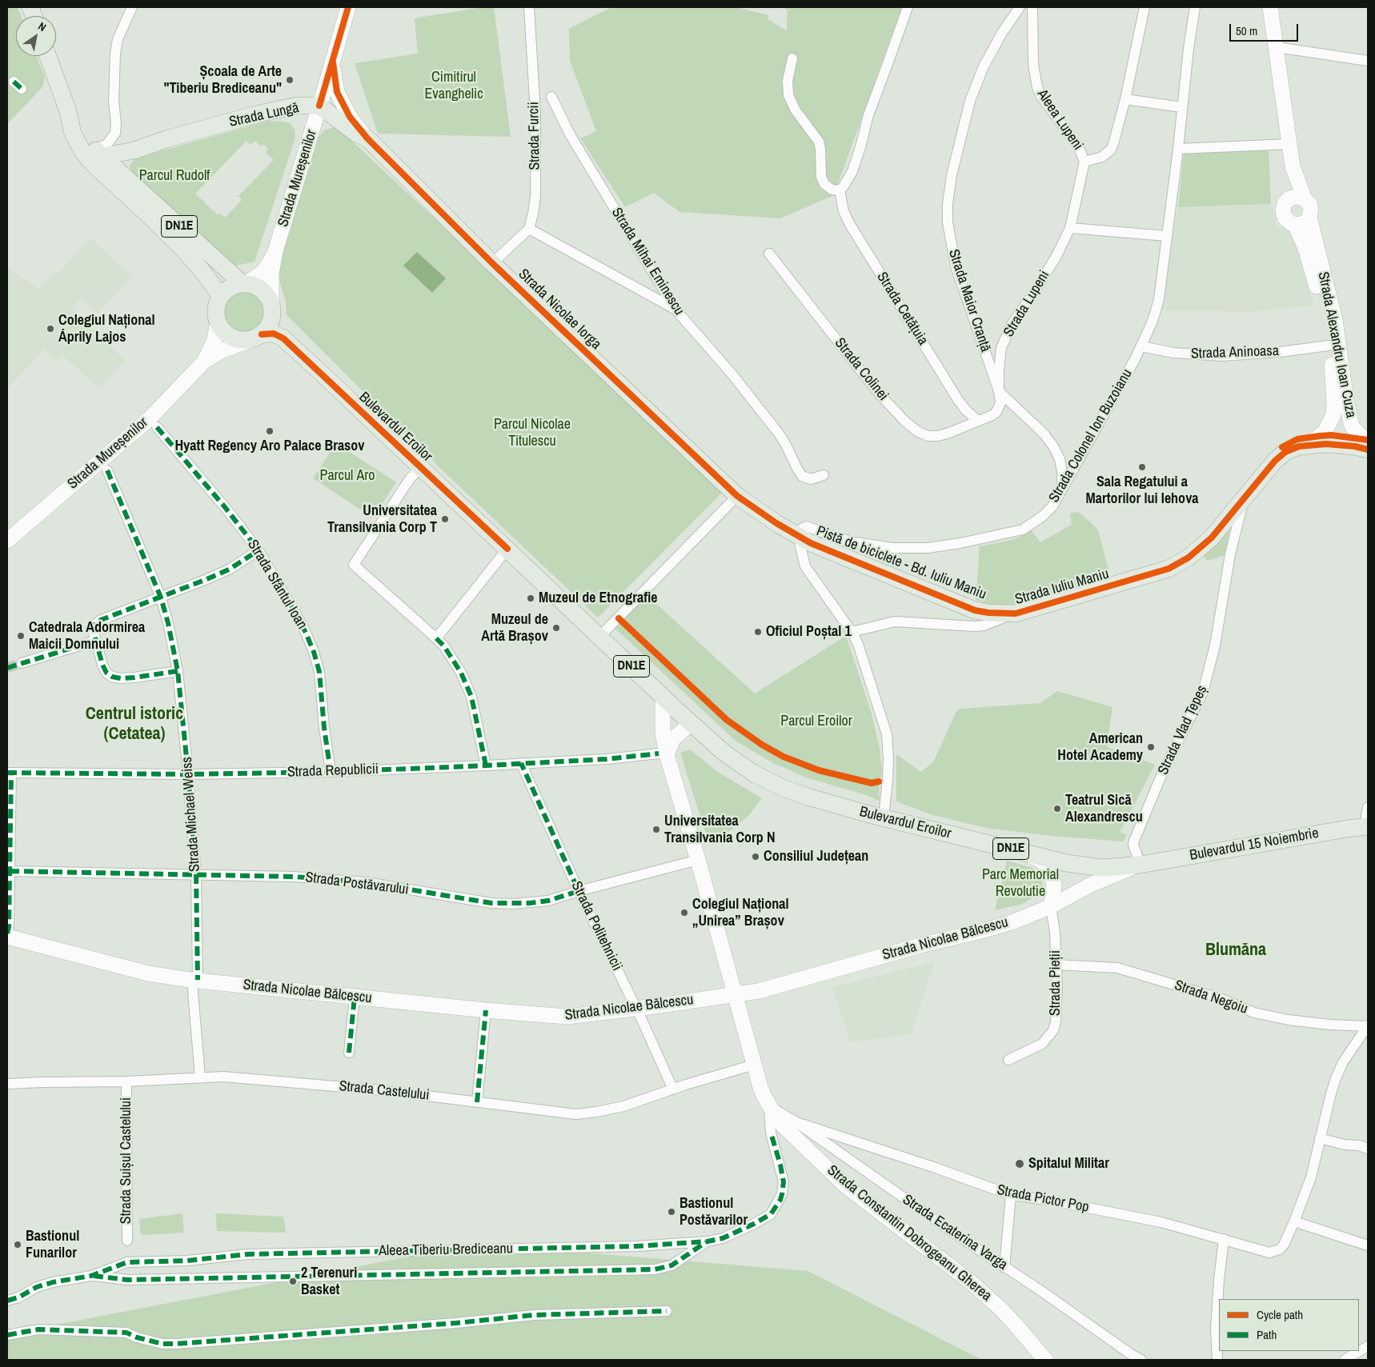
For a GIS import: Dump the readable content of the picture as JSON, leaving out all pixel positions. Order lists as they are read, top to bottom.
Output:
{
  "streets": {
    "main road": [
      "Strada Lungă",
      "DN1E",
      "Strada Nicolae Iorga",
      "Bulevardul Eroilor",
      "Strada Iuliu Maniu",
      "Bulevardul 15 Noiembrie"
    ],
    "street": [
      "Aleea Lupeni",
      "Strada Furcii",
      "Strada Mureșenilor",
      "Strada Mihai Eminescu",
      "Strada Maior Cranță",
      "Strada Lupeni",
      "Strada Cetățuia",
      "Strada Alexandru Ioan Cuza",
      "Strada Aninoasa",
      "Strada Colinei",
      "Strada Colonel Ion Buzoianu",
      "Strada Sfântul Ioan",
      "Strada Vlad Țepeș",
      "Strada Republicii",
      "Strada Michael Weiss",
      "Strada Postăvarului",
      "Strada Politehnicii",
      "Strada Nicolae Bălcescu",
      "Strada Pieții",
      "Strada Negoiu",
      "Strada Castelului",
      "Strada Suișul Castelului",
      "Strada Pictor Pop",
      "Strada Ecaterina Varga",
      "Strada Constantin Dobrogeanu Gherea",
      "Aleea Tiberiu Brediceanu"
    ],
    "cycle path": ["Pistă de biciclete - Bd. Iuliu Maniu"]
  },
  "crossings": [
    ["Strada Lungă", "Strada Mureșenilor"],
    ["Strada Lungă", "DN1E"],
    ["Strada Lungă", "Strada Nicolae Iorga"],
    ["Aleea Lupeni", "Strada Lupeni"],
    ["Strada Mureșenilor", "DN1E"],
    ["Strada Mureșenilor", "Strada Nicolae Iorga"],
    ["Strada Mureșenilor", "Bulevardul Eroilor"],
    ["DN1E", "Bulevardul Eroilor"],
    ["Strada Maior Cranță", "Strada Lupeni"],
    ["Strada Maior Cranță", "Strada Colonel Ion Buzoianu"],
    ["Strada Lupeni", "Strada Cetățuia"],
    ["Strada Lupeni", "Strada Colinei"],
    ["Strada Cetățuia", "Strada Colinei"],
    ["Strada Nicolae Iorga", "Strada Iuliu Maniu"],
    ["Strada Alexandru Ioan Cuza", "Strada Aninoasa"],
    ["Strada Alexandru Ioan Cuza", "Strada Iuliu Maniu"],
    ["Strada Aninoasa", "Strada Colonel Ion Buzoianu"],
    ["Bulevardul Eroilor", "Strada Vlad Țepeș"],
    ["Bulevardul Eroilor", "Bulevardul 15 Noiembrie"],
    ["Bulevardul Eroilor", "Strada Nicolae Bălcescu"],
    ["Strada Colonel Ion Buzoianu", "Strada Iuliu Maniu"],
    ["Strada Sfântul Ioan", "Strada Republicii"],
    ["Strada Iuliu Maniu", "Strada Vlad Țepeș"],
    ["Strada Vlad Țepeș", "Bulevardul 15 Noiembrie"],
    ["Strada Vlad Țepeș", "Strada Nicolae Bălcescu"],
    ["Strada Republicii", "Strada Michael Weiss"],
    ["Strada Republicii", "Strada Politehnicii"],
    ["Strada Michael Weiss", "Strada Postăvarului"],
    ["Strada Michael Weiss", "Strada Nicolae Bălcescu"],
    ["Strada Michael Weiss", "Strada Castelului"],
    ["Bulevardul 15 Noiembrie", "Strada Nicolae Bălcescu"],
    ["Strada Postăvarului", "Strada Politehnicii"],
    ["Strada Politehnicii", "Strada Nicolae Bălcescu"],
    ["Strada Politehnicii", "Strada Castelului"],
    ["Strada Nicolae Bălcescu", "Strada Pieții"],
    ["Strada Nicolae Bălcescu", "Strada Constantin Dobrogeanu Gherea"],
    ["Strada Pieții", "Strada Negoiu"],
    ["Strada Castelului", "Strada Suișul Castelului"],
    ["Strada Castelului", "Strada Constantin Dobrogeanu Gherea"],
    ["Strada Pictor Pop", "Strada Ecaterina Varga"],
    ["Strada Ecaterina Varga", "Strada Constantin Dobrogeanu Gherea"],
    ["Strada Ecaterina Varga", "Aleea Tiberiu Brediceanu"],
    ["Strada Constantin Dobrogeanu Gherea", "Aleea Tiberiu Brediceanu"]
  ],
  "districts": ["Centrul istoric (Cetatea)", "Blumăna"],
  "parks": [
    "Cimitirul Evanghelic",
    "Parcul Rudolf",
    "Parcul Nicolae Titulescu",
    "Parcul Aro",
    "Parcul Eroilor",
    "Parc Memorial Revolutie"
  ],
  "places": [
    "Școala de Arte \"Tiberiu Brediceanu\"",
    "Colegiul Național Áprily Lajos",
    "Hyatt Regency Aro Palace Brasov",
    "Sala Regatului a Martorilor lui Iehova",
    "Universitatea Transilvania Corp T",
    "Muzeul de Etnografie",
    "Muzeul de Artă Brașov",
    "Oficiul Poștal 1",
    "Catedrala Adormirea Maicii Domnului",
    "American Hotel Academy",
    "Teatrul Sică Alexandrescu",
    "Universitatea Transilvania Corp N",
    "Consiliul Județean",
    "Colegiul Național „Unirea” Brașov",
    "Spitalul Militar",
    "Bastionul Postăvarilor",
    "Bastionul Funarilor",
    "2 Terenuri Basket"
  ],
  "legend": ["Cycle path", "Path"],
  "scale_bar": "50 m",
  "north": "top right"
}
